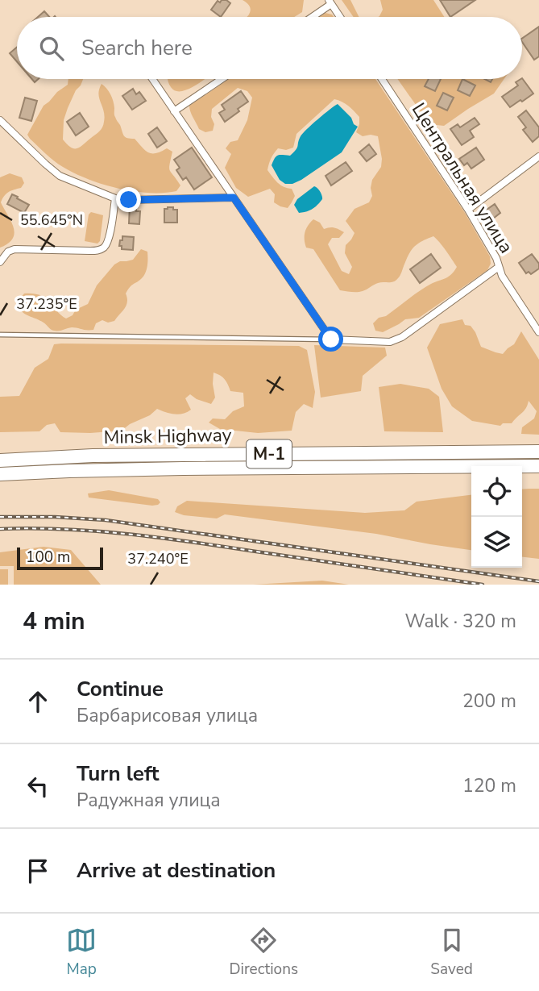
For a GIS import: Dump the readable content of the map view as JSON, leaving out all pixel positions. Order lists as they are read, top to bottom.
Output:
{
  "streets": {
    "highway": ["Minsk Highway", "М-1"],
    "street": ["Центральная улица"]
  },
  "scale_bar": "100 m",
  "page": {
    "search": "Search here",
    "scale": "100 m",
    "heading": ["4 min", "Walk · 320 m"],
    "list": [
      ["Continue", "Барбарисовая улица", "200 m"],
      ["Turn left", "Радужная улица", "120 m"],
      "Arrive at destination"
    ],
    "nav": ["Map", "Directions", "Saved"]
  },
  "coordinates": ["55.645°N", "37.235°E", "37.240°E"]
}
